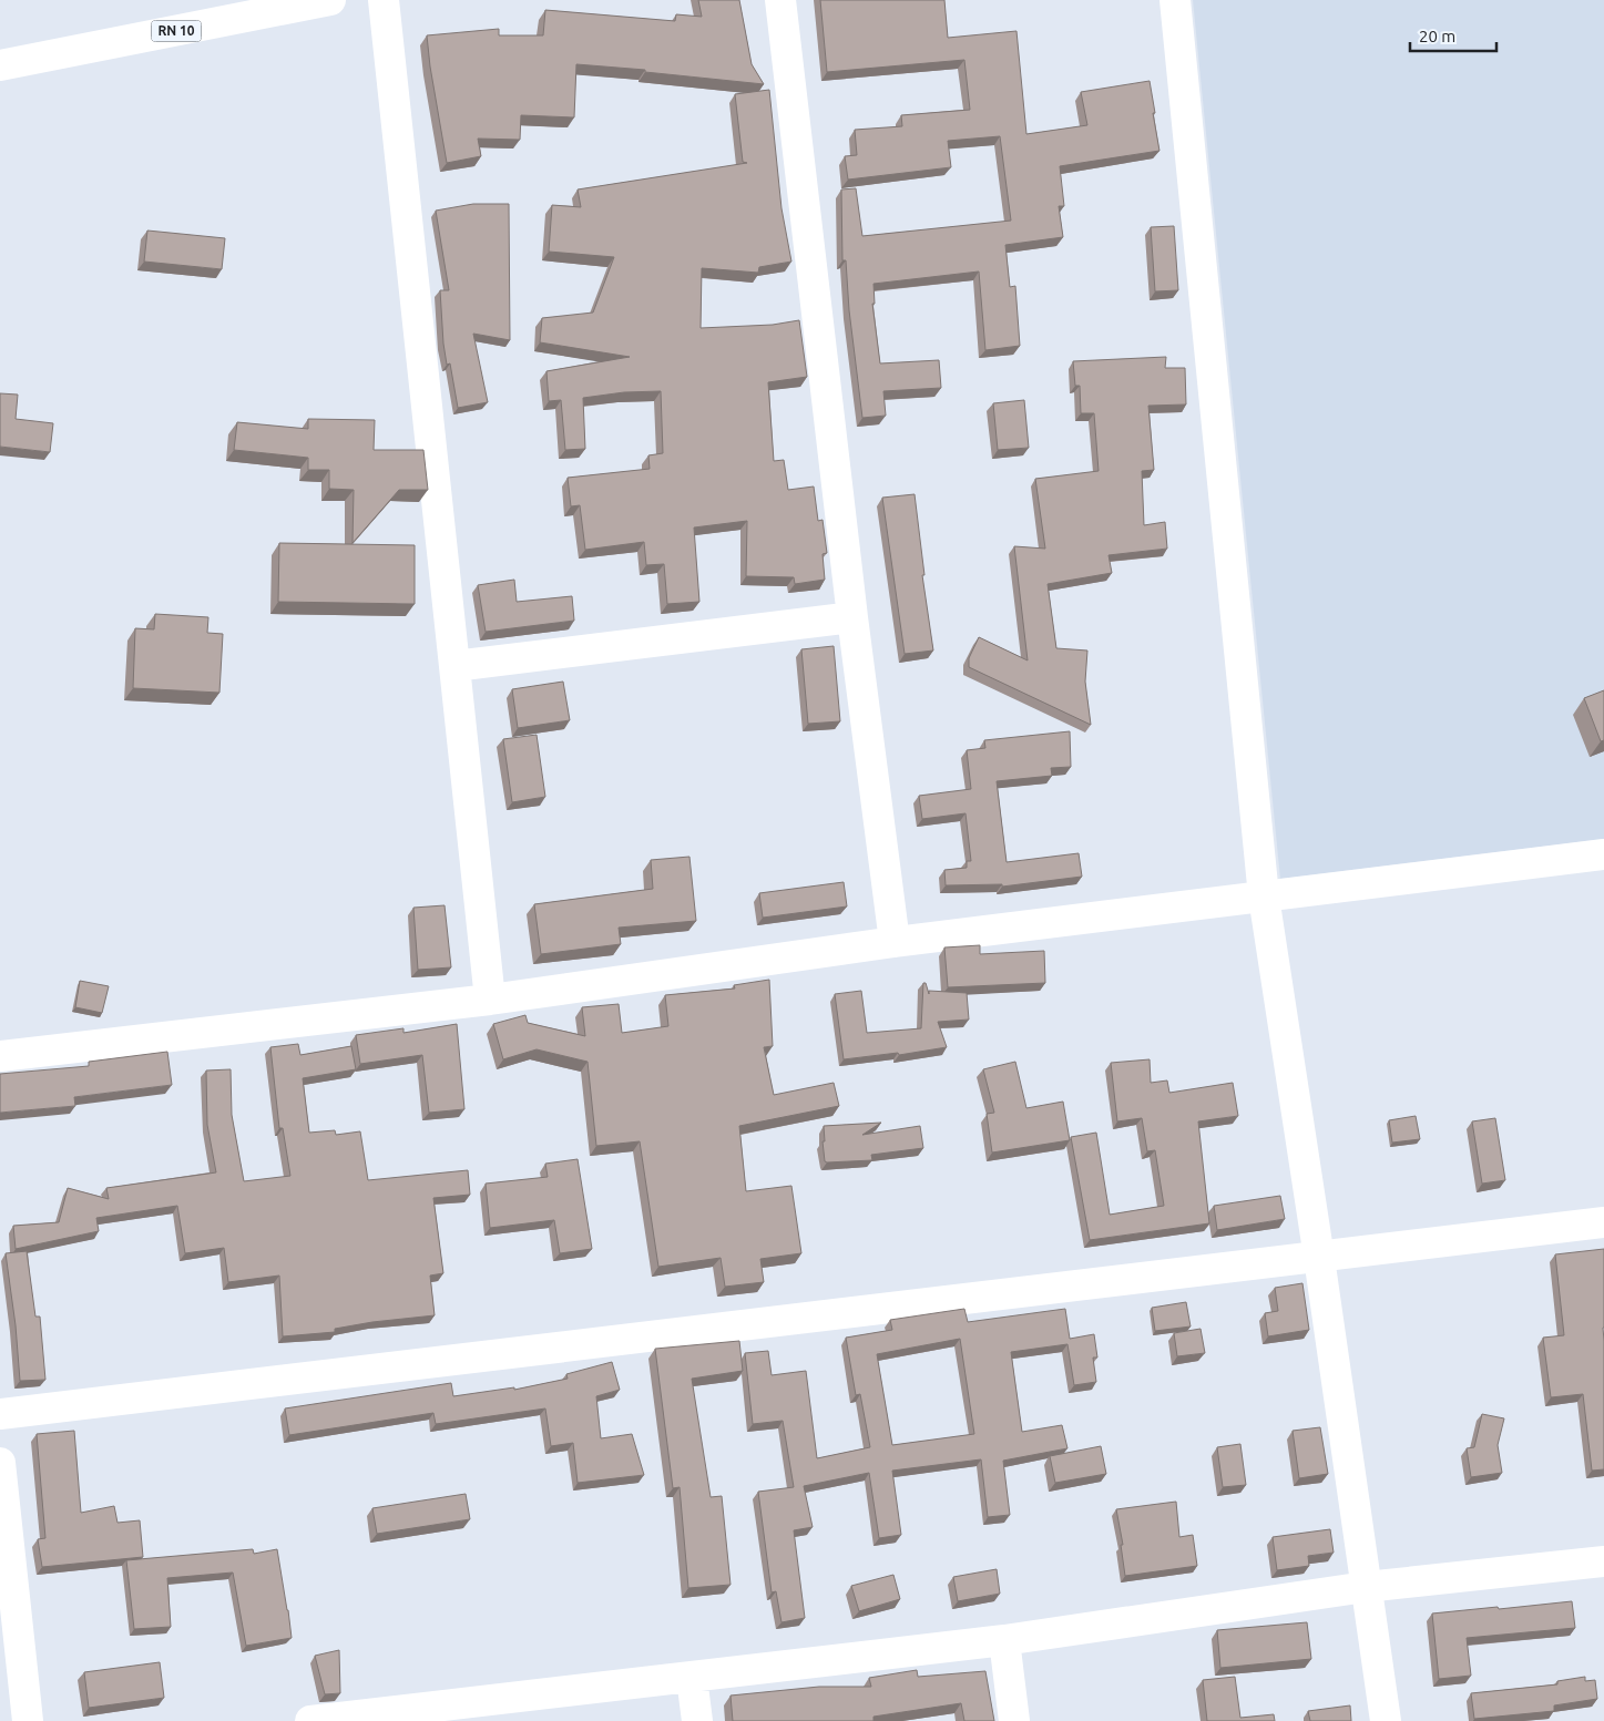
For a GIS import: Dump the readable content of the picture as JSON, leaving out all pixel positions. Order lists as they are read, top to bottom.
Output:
{
  "streets": {
    "street": ["RN 10"]
  },
  "scale_bar": "20 m"
}
